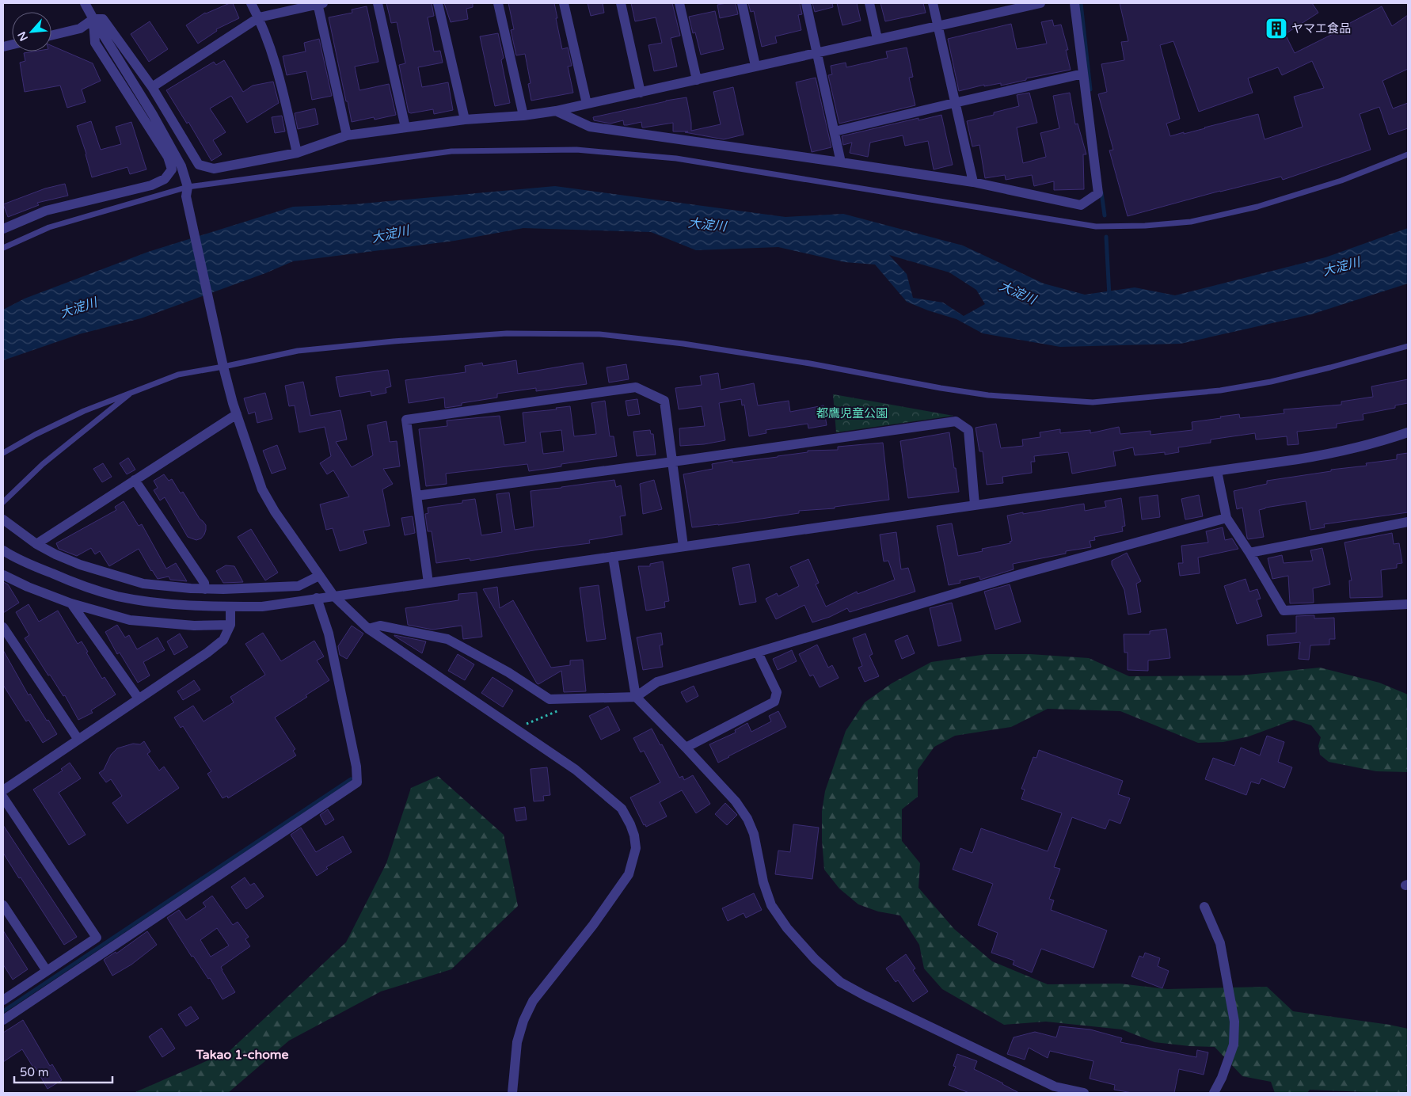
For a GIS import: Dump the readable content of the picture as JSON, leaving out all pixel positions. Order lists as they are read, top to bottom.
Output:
{
  "districts": ["Takao 1-chome"],
  "water": ["大淀川"],
  "parks": ["都鷹児童公園"],
  "places": {
    "building": ["ヤマエ食品"]
  },
  "scale_bar": "50 m",
  "north": "bottom left"
}
